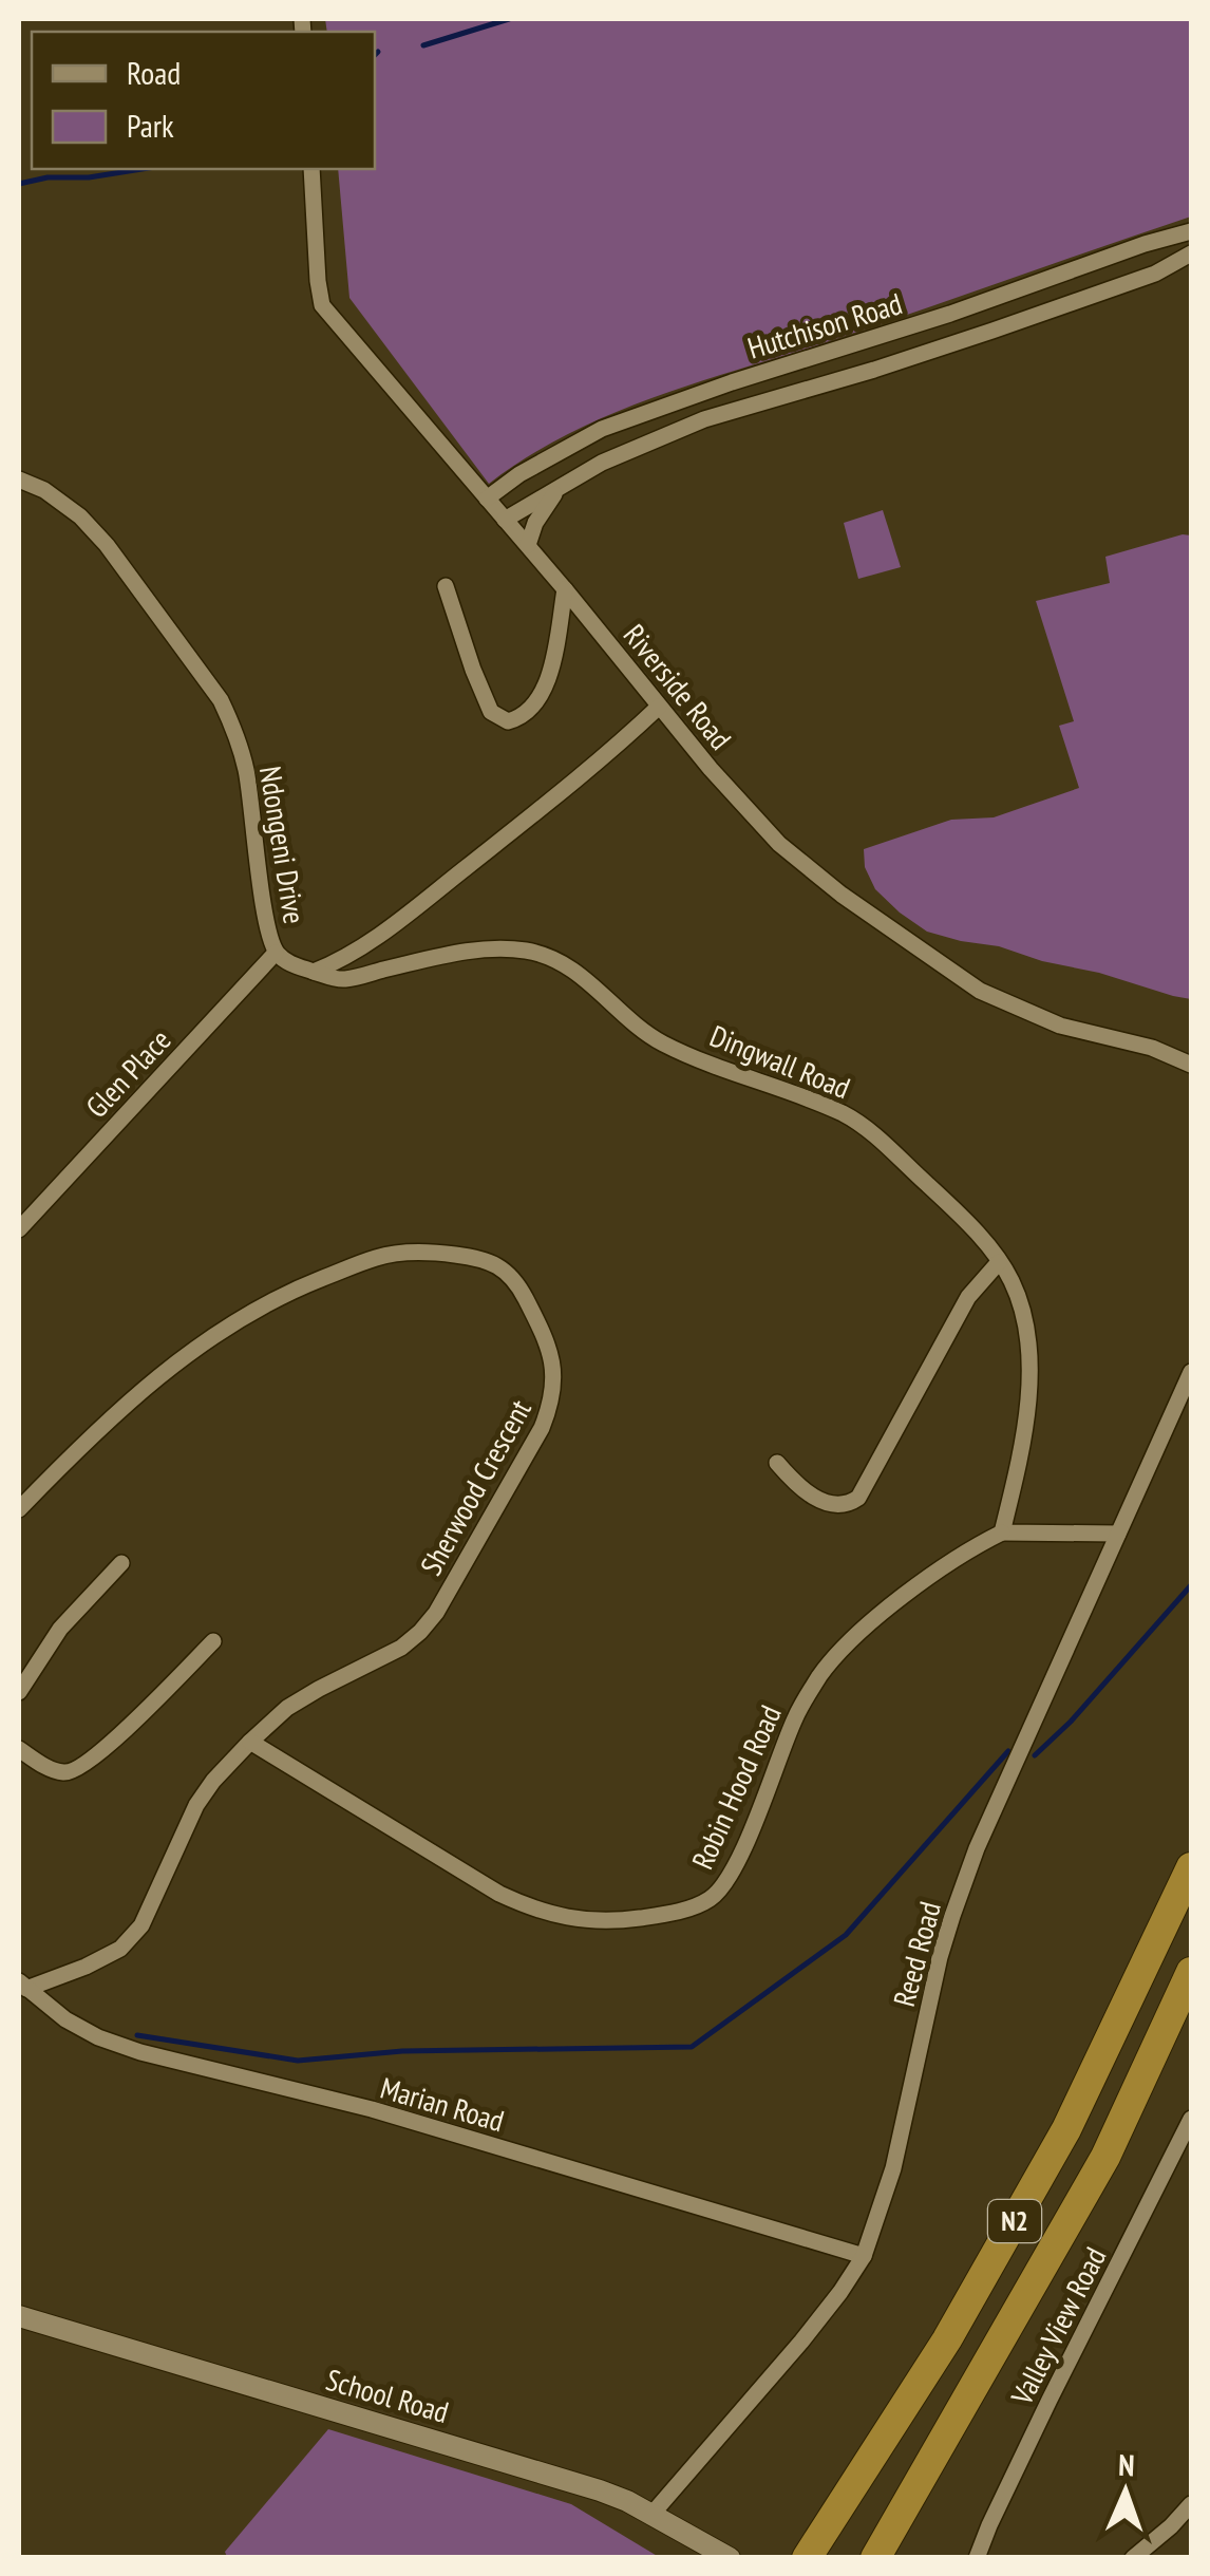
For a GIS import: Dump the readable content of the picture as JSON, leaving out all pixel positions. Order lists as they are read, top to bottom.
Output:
{
  "streets": {
    "highway": ["N2"],
    "street": [
      "Hutchison Road",
      "Riverside Road",
      "Ndongeni Drive",
      "Dingwall Road",
      "Glen Place",
      "Sherwood Crescent",
      "Robin Hood Road",
      "Reed Road",
      "Marian Road",
      "Valley View Road",
      "School Road"
    ]
  },
  "crossings": [
    ["Hutchison Road", "Riverside Road"],
    ["Ndongeni Drive", "Dingwall Road"],
    ["Ndongeni Drive", "Glen Place"],
    ["Dingwall Road", "Robin Hood Road"],
    ["Sherwood Crescent", "Robin Hood Road"],
    ["Sherwood Crescent", "Marian Road"],
    ["Reed Road", "Marian Road"],
    ["Reed Road", "School Road"]
  ],
  "legend": ["Road", "Park"],
  "north": "top"
}
